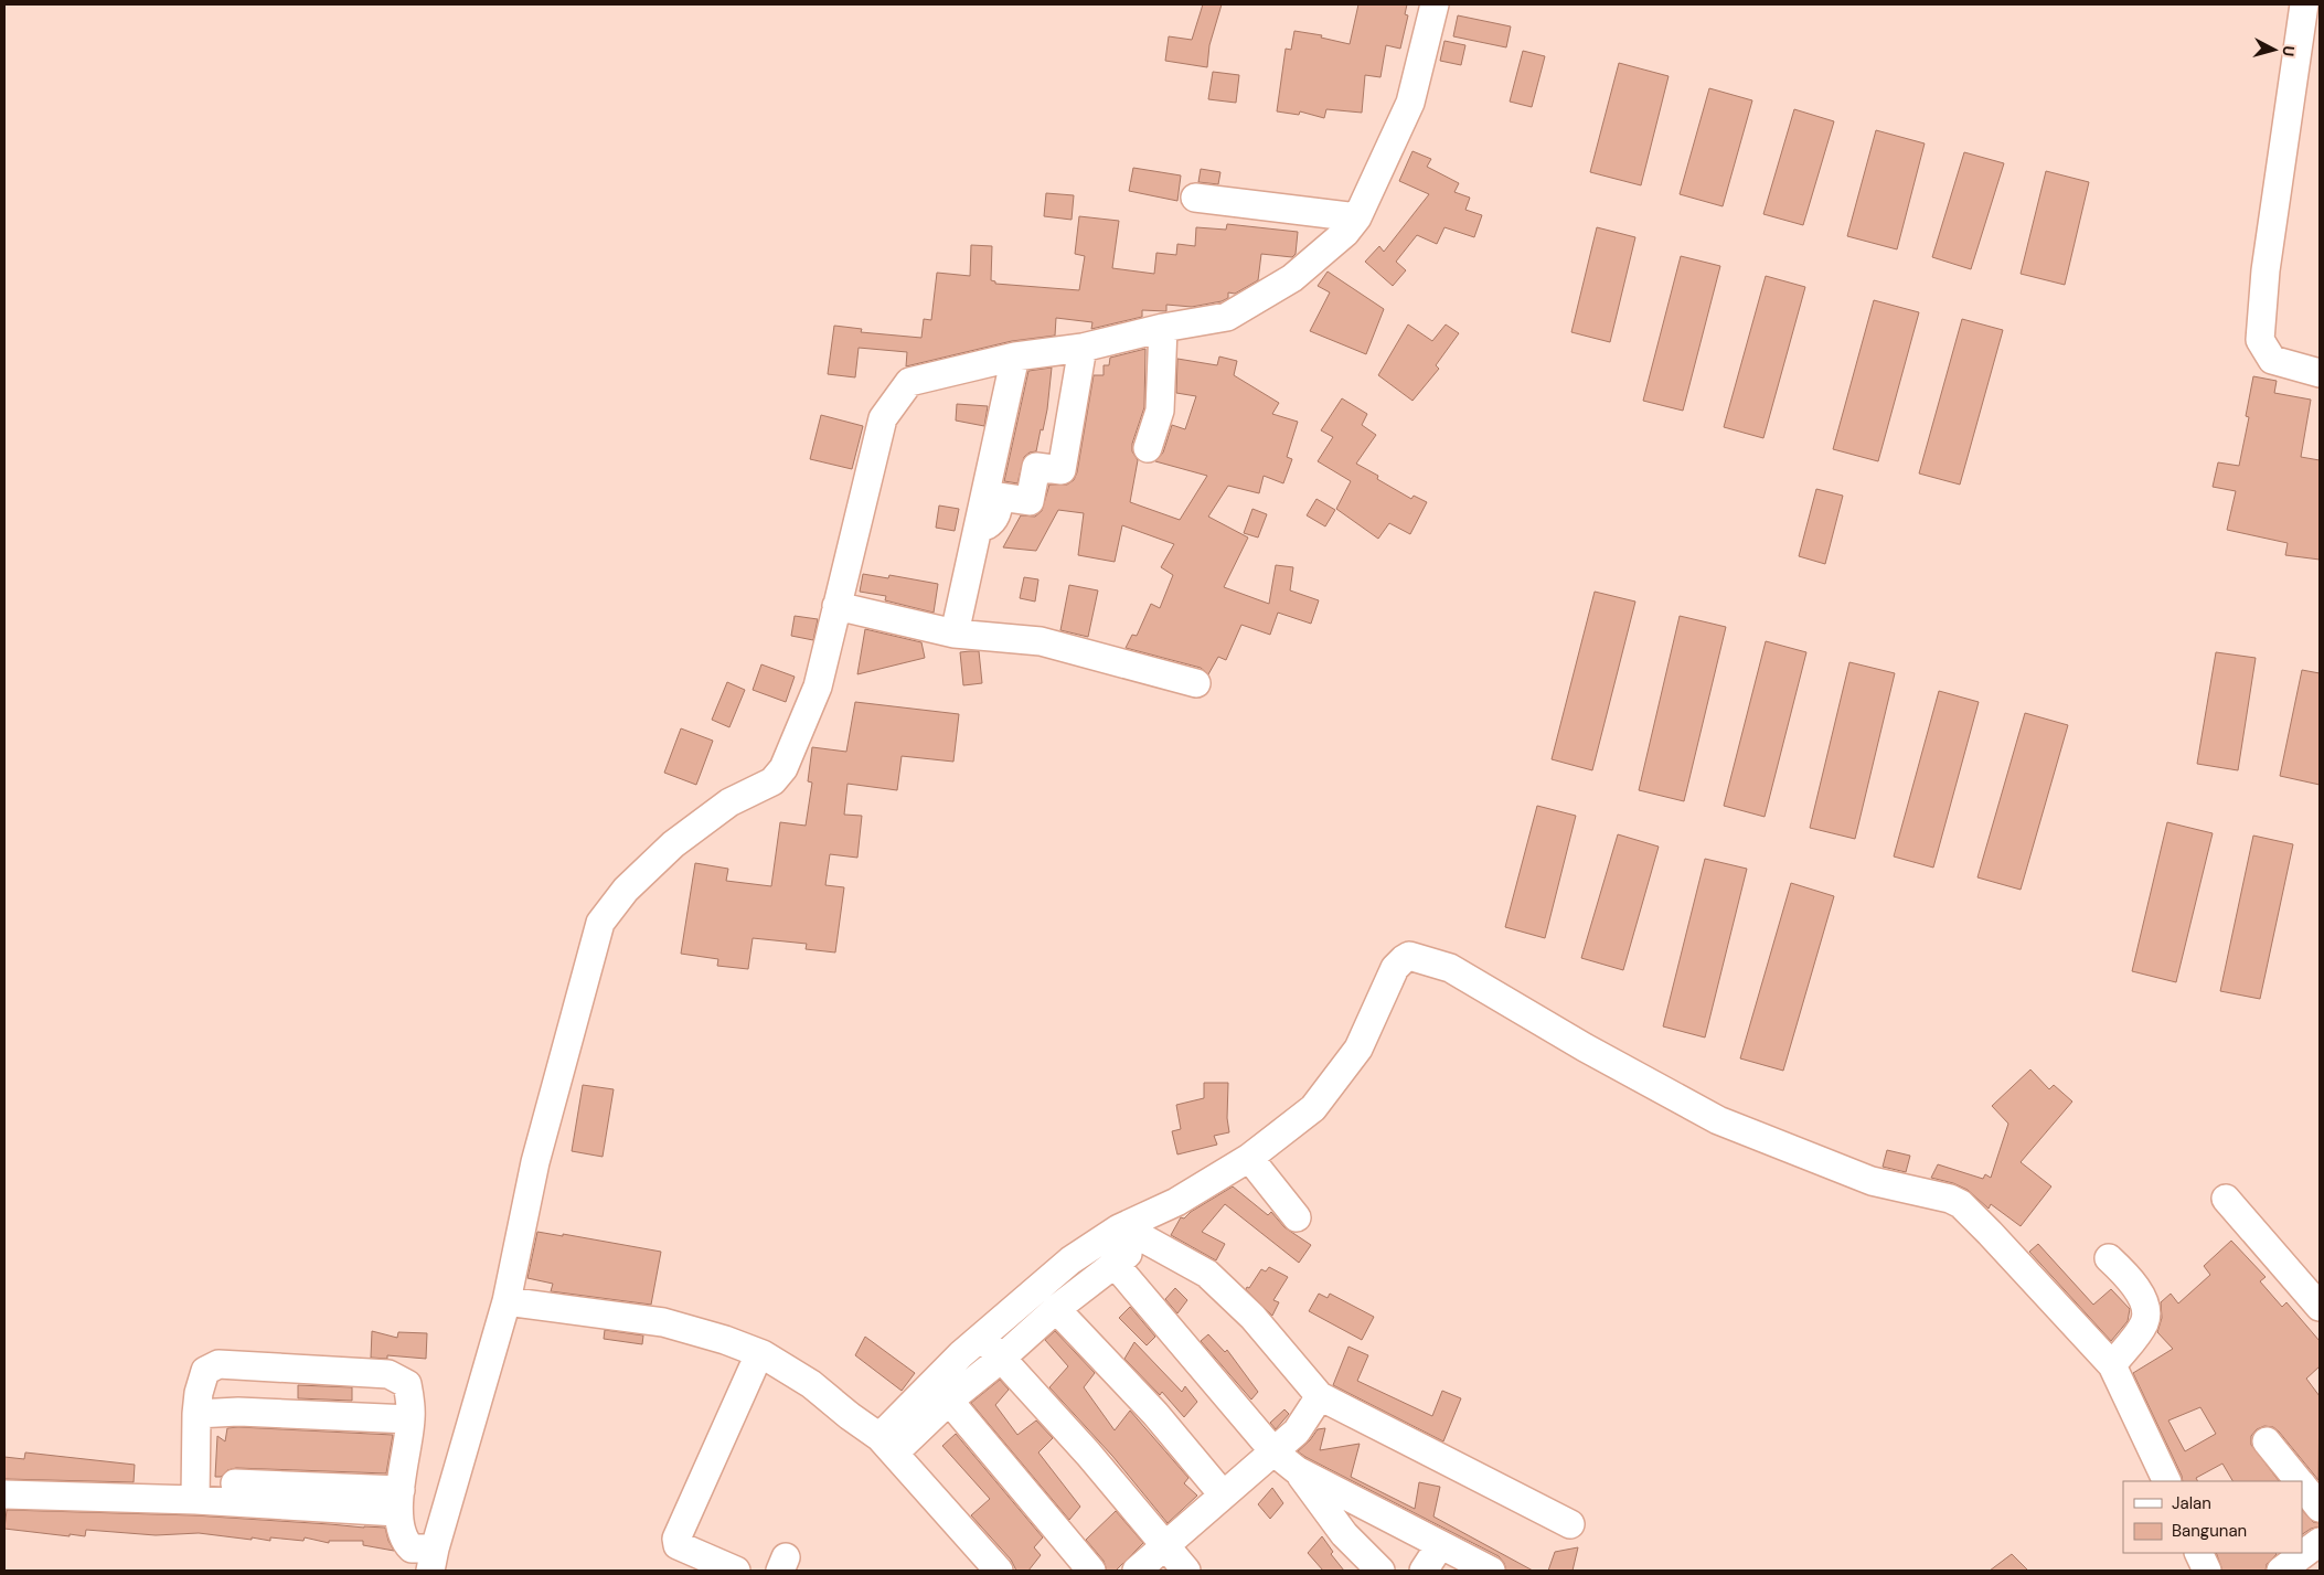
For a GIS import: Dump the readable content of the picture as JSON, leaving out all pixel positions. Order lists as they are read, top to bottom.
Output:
{
  "legend": ["Jalan", "Bangunan"],
  "north": "right"
}
